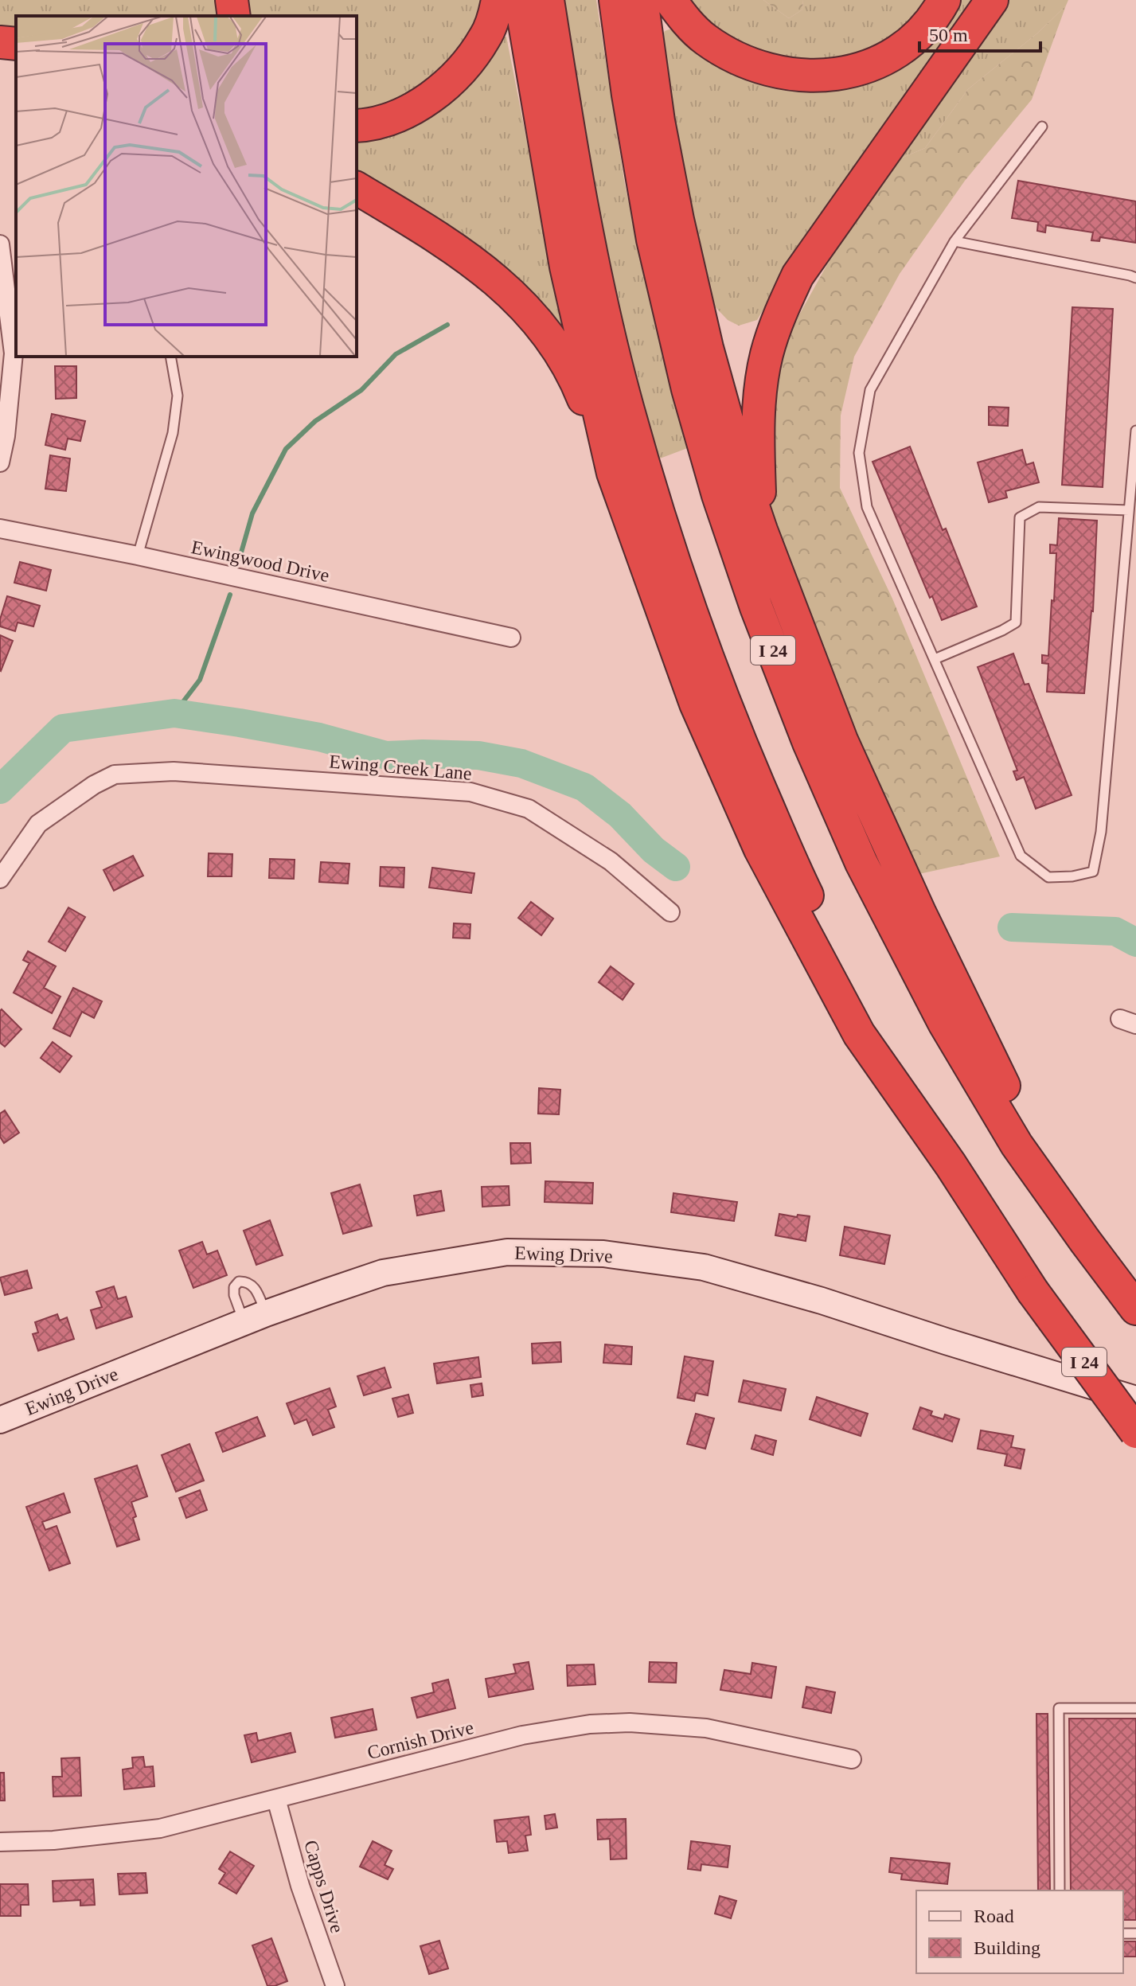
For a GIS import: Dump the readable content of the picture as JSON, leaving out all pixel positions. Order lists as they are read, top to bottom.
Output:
{
  "streets": {
    "highway": ["I 24"],
    "street": [
      "Ewingwood Drive",
      "Ewing Creek Lane",
      "Ewing Drive",
      "Cornish Drive",
      "Capps Drive"
    ]
  },
  "crossings": [
    ["Cornish Drive", "Capps Drive"]
  ],
  "legend": ["Road", "Building"],
  "scale_bar": "50 m"
}
